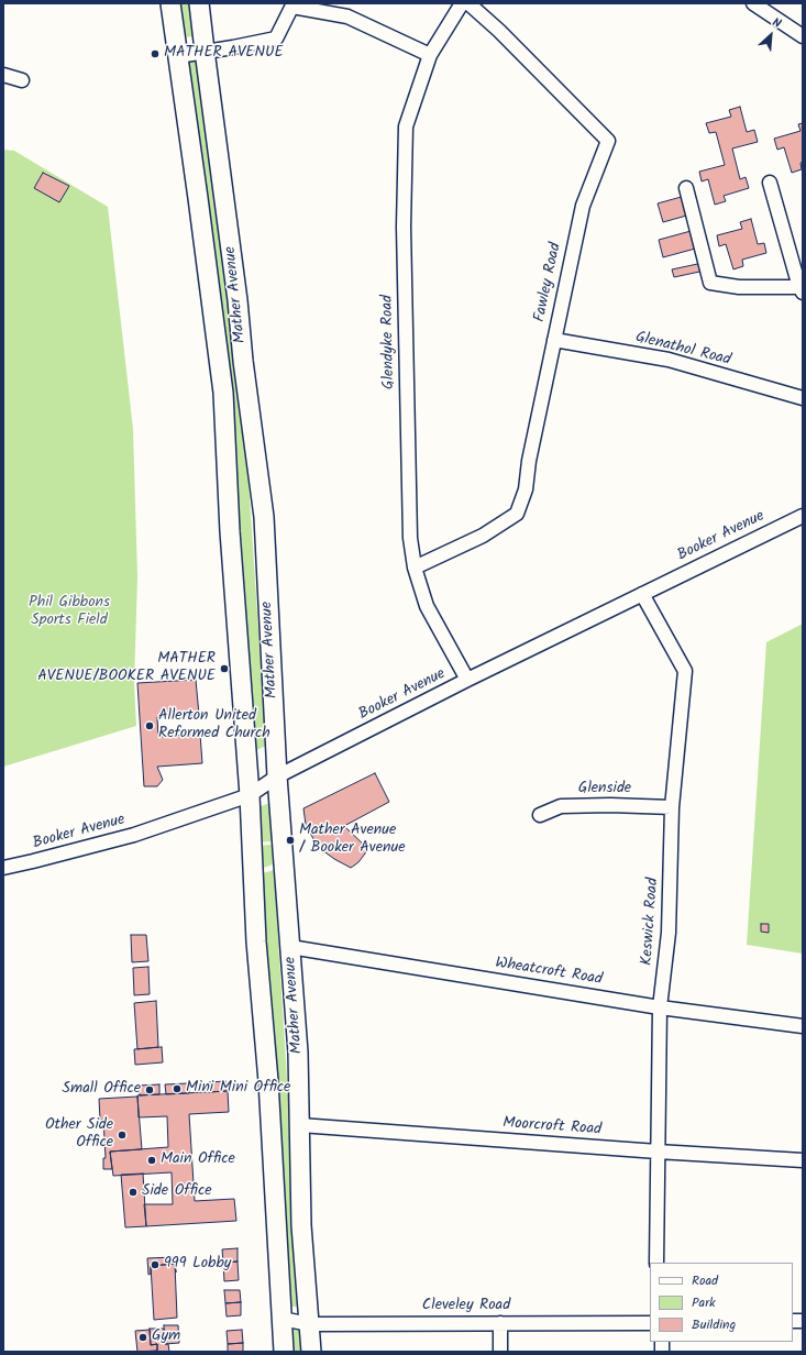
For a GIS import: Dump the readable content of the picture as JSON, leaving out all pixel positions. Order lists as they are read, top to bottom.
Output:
{
  "streets": {
    "main road": ["Mather Avenue"],
    "street": [
      "Fawley Road",
      "Glendyke Road",
      "Glenathol Road",
      "Booker Avenue",
      "Glenside",
      "Keswick Road",
      "Wheatcroft Road",
      "Moorcroft Road",
      "Cleveley Road"
    ]
  },
  "crossings": [
    ["Fawley Road", "Glendyke Road"],
    ["Fawley Road", "Glenathol Road"],
    ["Mather Avenue", "Booker Avenue"],
    ["Mather Avenue", "Wheatcroft Road"],
    ["Mather Avenue", "Moorcroft Road"],
    ["Mather Avenue", "Cleveley Road"],
    ["Glendyke Road", "Booker Avenue"],
    ["Booker Avenue", "Keswick Road"],
    ["Glenside", "Keswick Road"],
    ["Keswick Road", "Wheatcroft Road"],
    ["Keswick Road", "Moorcroft Road"]
  ],
  "parks": ["Phil Gibbons Sports Field"],
  "places": [
    "MATHER AVENUE",
    "MATHER AVENUE/BOOKER AVENUE",
    "Allerton United Reformed Church",
    "Mather Avenue / Booker Avenue",
    "Mini Mini Office",
    "Small Office",
    "Other Side Office",
    "Main Office",
    "Side Office",
    "999 Lobby",
    "Gym"
  ],
  "legend": ["Road", "Park", "Building"],
  "north": "top right"
}
